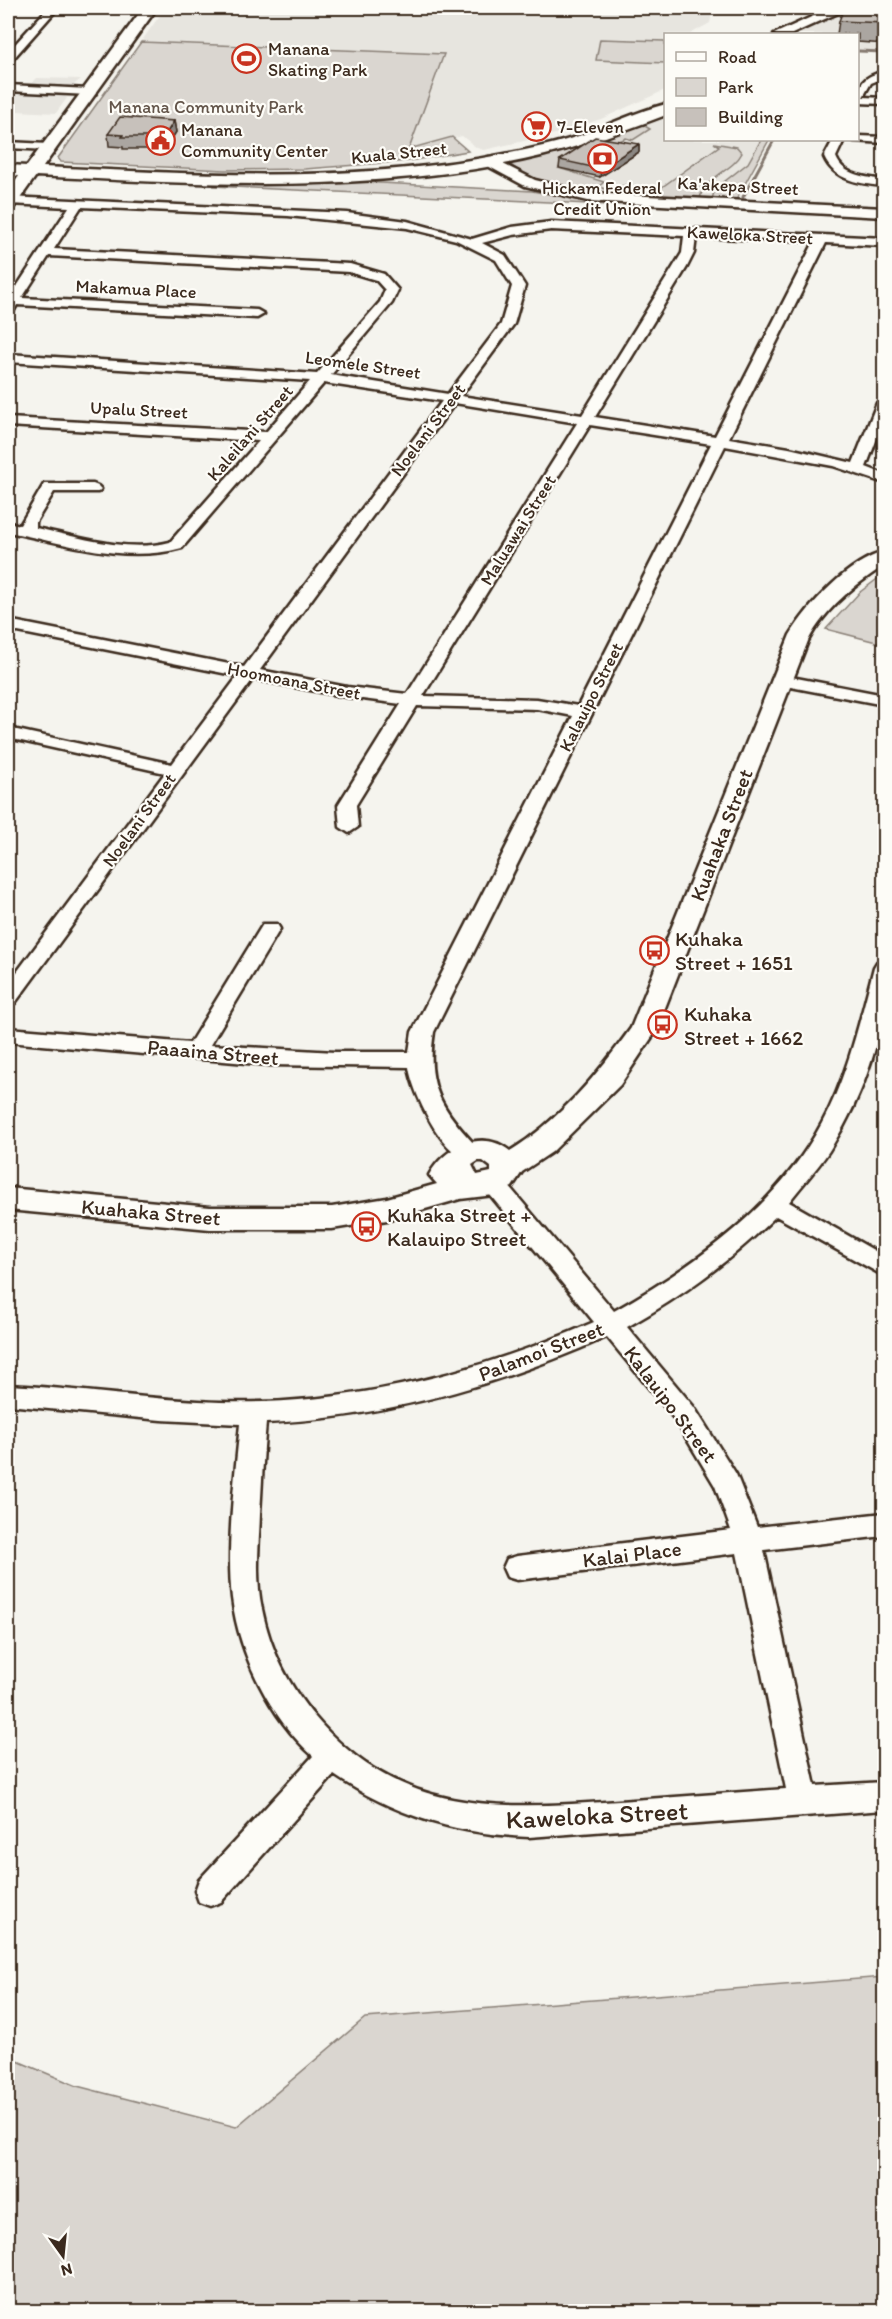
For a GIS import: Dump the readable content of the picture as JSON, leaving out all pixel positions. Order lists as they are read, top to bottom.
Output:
{
  "streets": {
    "main road": ["Kuala Street"],
    "street": [
      "Ka'akepa Street",
      "Kaweloka Street",
      "Makamua Place",
      "Leomele Street",
      "Upalu Street",
      "Noelani Street",
      "Kaleilani Street",
      "Maluawai Street",
      "Hoomoana Street",
      "Kalauipo Street",
      "Kuahaka Street",
      "Paaaina Street",
      "Palamoi Street",
      "Kalai Place"
    ]
  },
  "crossings": [
    ["Kuala Street", "Ka'akepa Street"],
    ["Kaweloka Street", "Noelani Street"],
    ["Kaweloka Street", "Maluawai Street"],
    ["Kaweloka Street", "Kalauipo Street"],
    ["Kaweloka Street", "Palamoi Street"],
    ["Leomele Street", "Noelani Street"],
    ["Leomele Street", "Kaleilani Street"],
    ["Leomele Street", "Maluawai Street"],
    ["Leomele Street", "Kalauipo Street"],
    ["Upalu Street", "Kaleilani Street"],
    ["Noelani Street", "Hoomoana Street"],
    ["Maluawai Street", "Hoomoana Street"],
    ["Hoomoana Street", "Kalauipo Street"],
    ["Kalauipo Street", "Kuahaka Street"],
    ["Kalauipo Street", "Paaaina Street"],
    ["Kalauipo Street", "Palamoi Street"],
    ["Kalauipo Street", "Kalai Place"]
  ],
  "parks": ["Manana Community Park"],
  "places": {
    "sports": ["Manana Skating Park"],
    "supermarket": ["7-Eleven"],
    "public building": ["Manana Community Center"],
    "bank": ["Hickam Federal Credit Union"],
    "bus stop": ["Kuhaka Street + 1651", "Kuhaka Street + 1662", "Kuhaka Street + Kalauipo Street"]
  },
  "legend": ["Road", "Park", "Building"],
  "north": "bottom"
}
